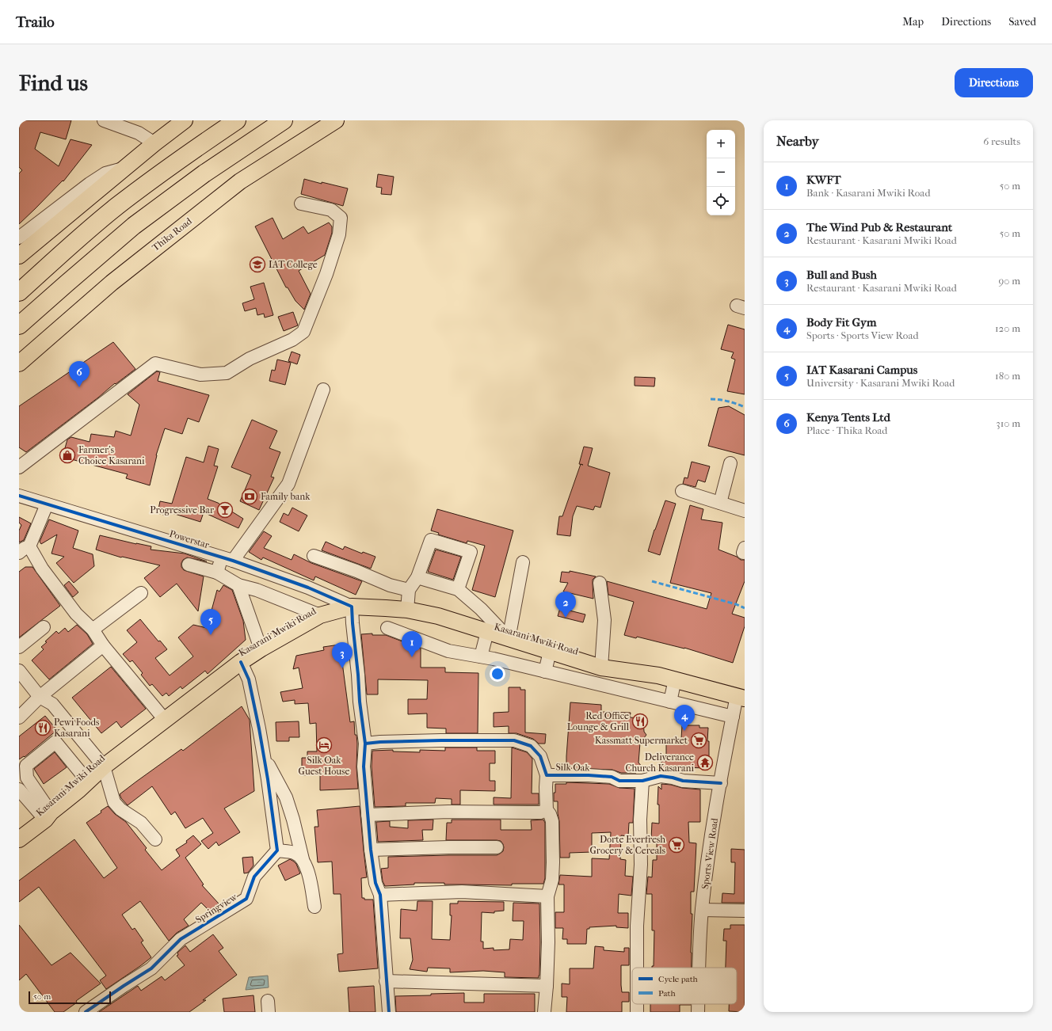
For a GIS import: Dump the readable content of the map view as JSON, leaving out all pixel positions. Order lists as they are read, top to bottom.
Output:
{
  "streets": {
    "main road": ["Thika Road", "Kasarani Mwiki Road"],
    "street": [
      "Powerstar",
      "Silk Oak",
      "Sports View Road",
      "Springview"
    ]
  },
  "crossings": [
    ["Powerstar", "Kasarani Mwiki Road"],
    ["Kasarani Mwiki Road", "Sports View Road"],
    ["Silk Oak", "Sports View Road"]
  ],
  "places": {
    "school or university": ["IAT College"],
    "shop": ["Farmer's Choice Kasarani"],
    "bank": ["Family bank"],
    "bar": ["Progressive Bar"],
    "restaurant": ["Red Office Lounge & Grill", "Pewi Foods Kasarani"],
    "supermarket": ["Kassmatt Supermarket", "Dorte Everfresh Grocery & Cereals"],
    "hotel": ["Silk Oak Guest House"],
    "temple": ["Deliverance Church Kasarani"]
  },
  "legend": ["Cycle path", "Path"],
  "scale_bar": "50 m",
  "page": {
    "header": "Trailo",
    "nav": ["Map", "Directions", "Saved"],
    "buttons": "Directions",
    "title": "Find us",
    "heading": ["Nearby", "6 results"],
    "map_buttons": ["+", "−"],
    "list": [
      {
        "mark": "1",
        "name": "KWFT",
        "note": "Bank · Kasarani Mwiki Road",
        "value": "50 m"
      },
      {
        "mark": "2",
        "name": "The Wind Pub & Restaurant",
        "note": "Restaurant · Kasarani Mwiki Road",
        "value": "50 m"
      },
      {
        "mark": "3",
        "name": "Bull and Bush",
        "note": "Restaurant · Kasarani Mwiki Road",
        "value": "90 m"
      },
      {
        "mark": "4",
        "name": "Body Fit Gym",
        "note": "Sports · Sports View Road",
        "value": "120 m"
      },
      {
        "mark": "5",
        "name": "IAT Kasarani Campus",
        "note": "University · Kasarani Mwiki Road",
        "value": "180 m"
      },
      {
        "mark": "6",
        "name": "Kenya Tents Ltd",
        "note": "Place · Thika Road",
        "value": "310 m"
      }
    ],
    "pins": [
      "6",
      "2",
      "5",
      "1",
      "3",
      "4"
    ],
    "scale": "50 m"
  }
}
